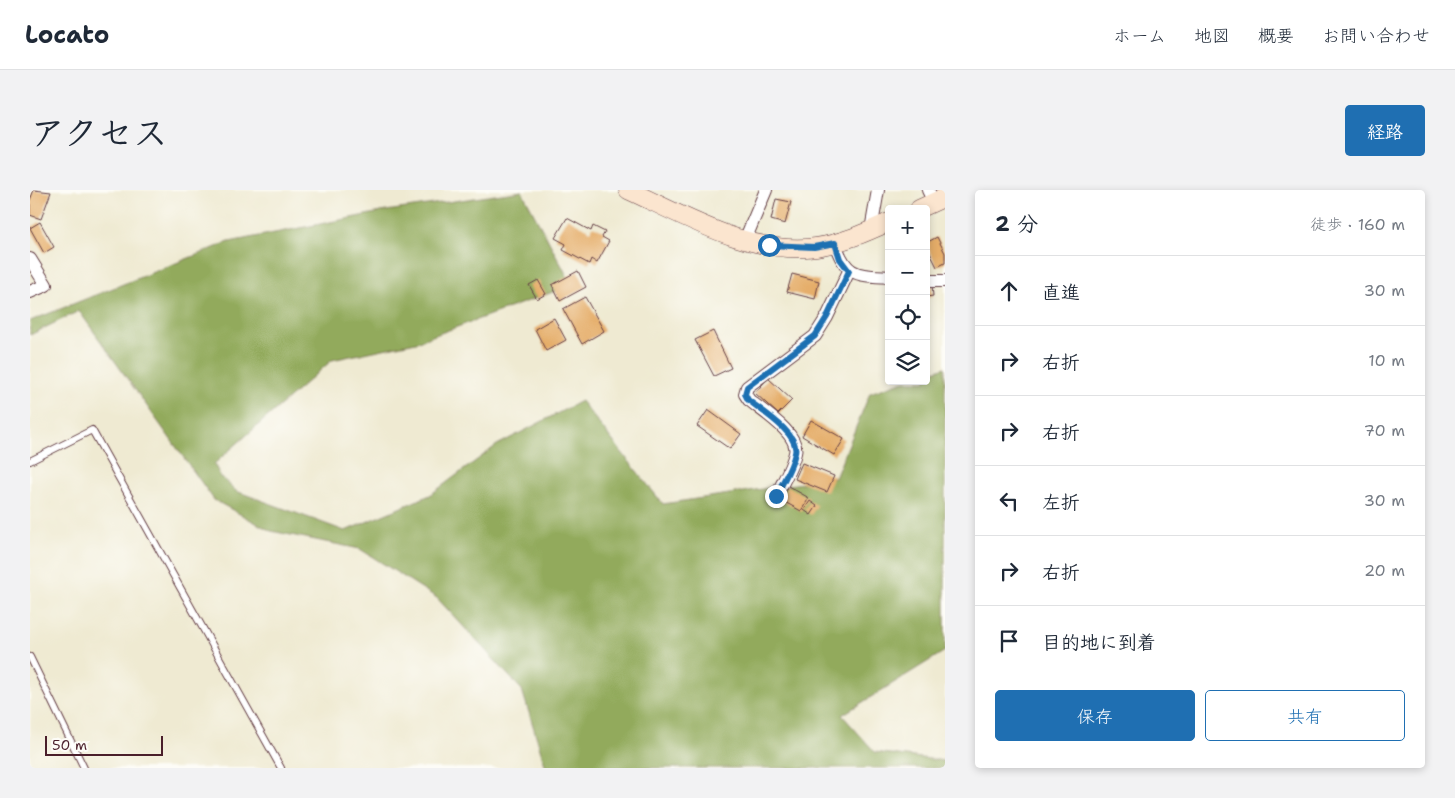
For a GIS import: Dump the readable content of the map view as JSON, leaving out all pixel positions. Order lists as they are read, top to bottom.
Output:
{
  "scale_bar": "50 m",
  "page": {
    "header": "Locato",
    "nav": [
      "ホーム",
      "地図",
      "概要",
      "お問い合わせ"
    ],
    "title": "アクセス",
    "buttons": [
      "経路",
      ["保存", "共有"]
    ],
    "heading": ["2 分", "徒歩 · 160 m"],
    "map_buttons": ["+", "−"],
    "list": [
      ["直進", "30 m"],
      ["右折", "10 m"],
      ["右折", "70 m"],
      ["左折", "30 m"],
      ["右折", "20 m"],
      "目的地に到着"
    ],
    "scale": "50 m"
  }
}
